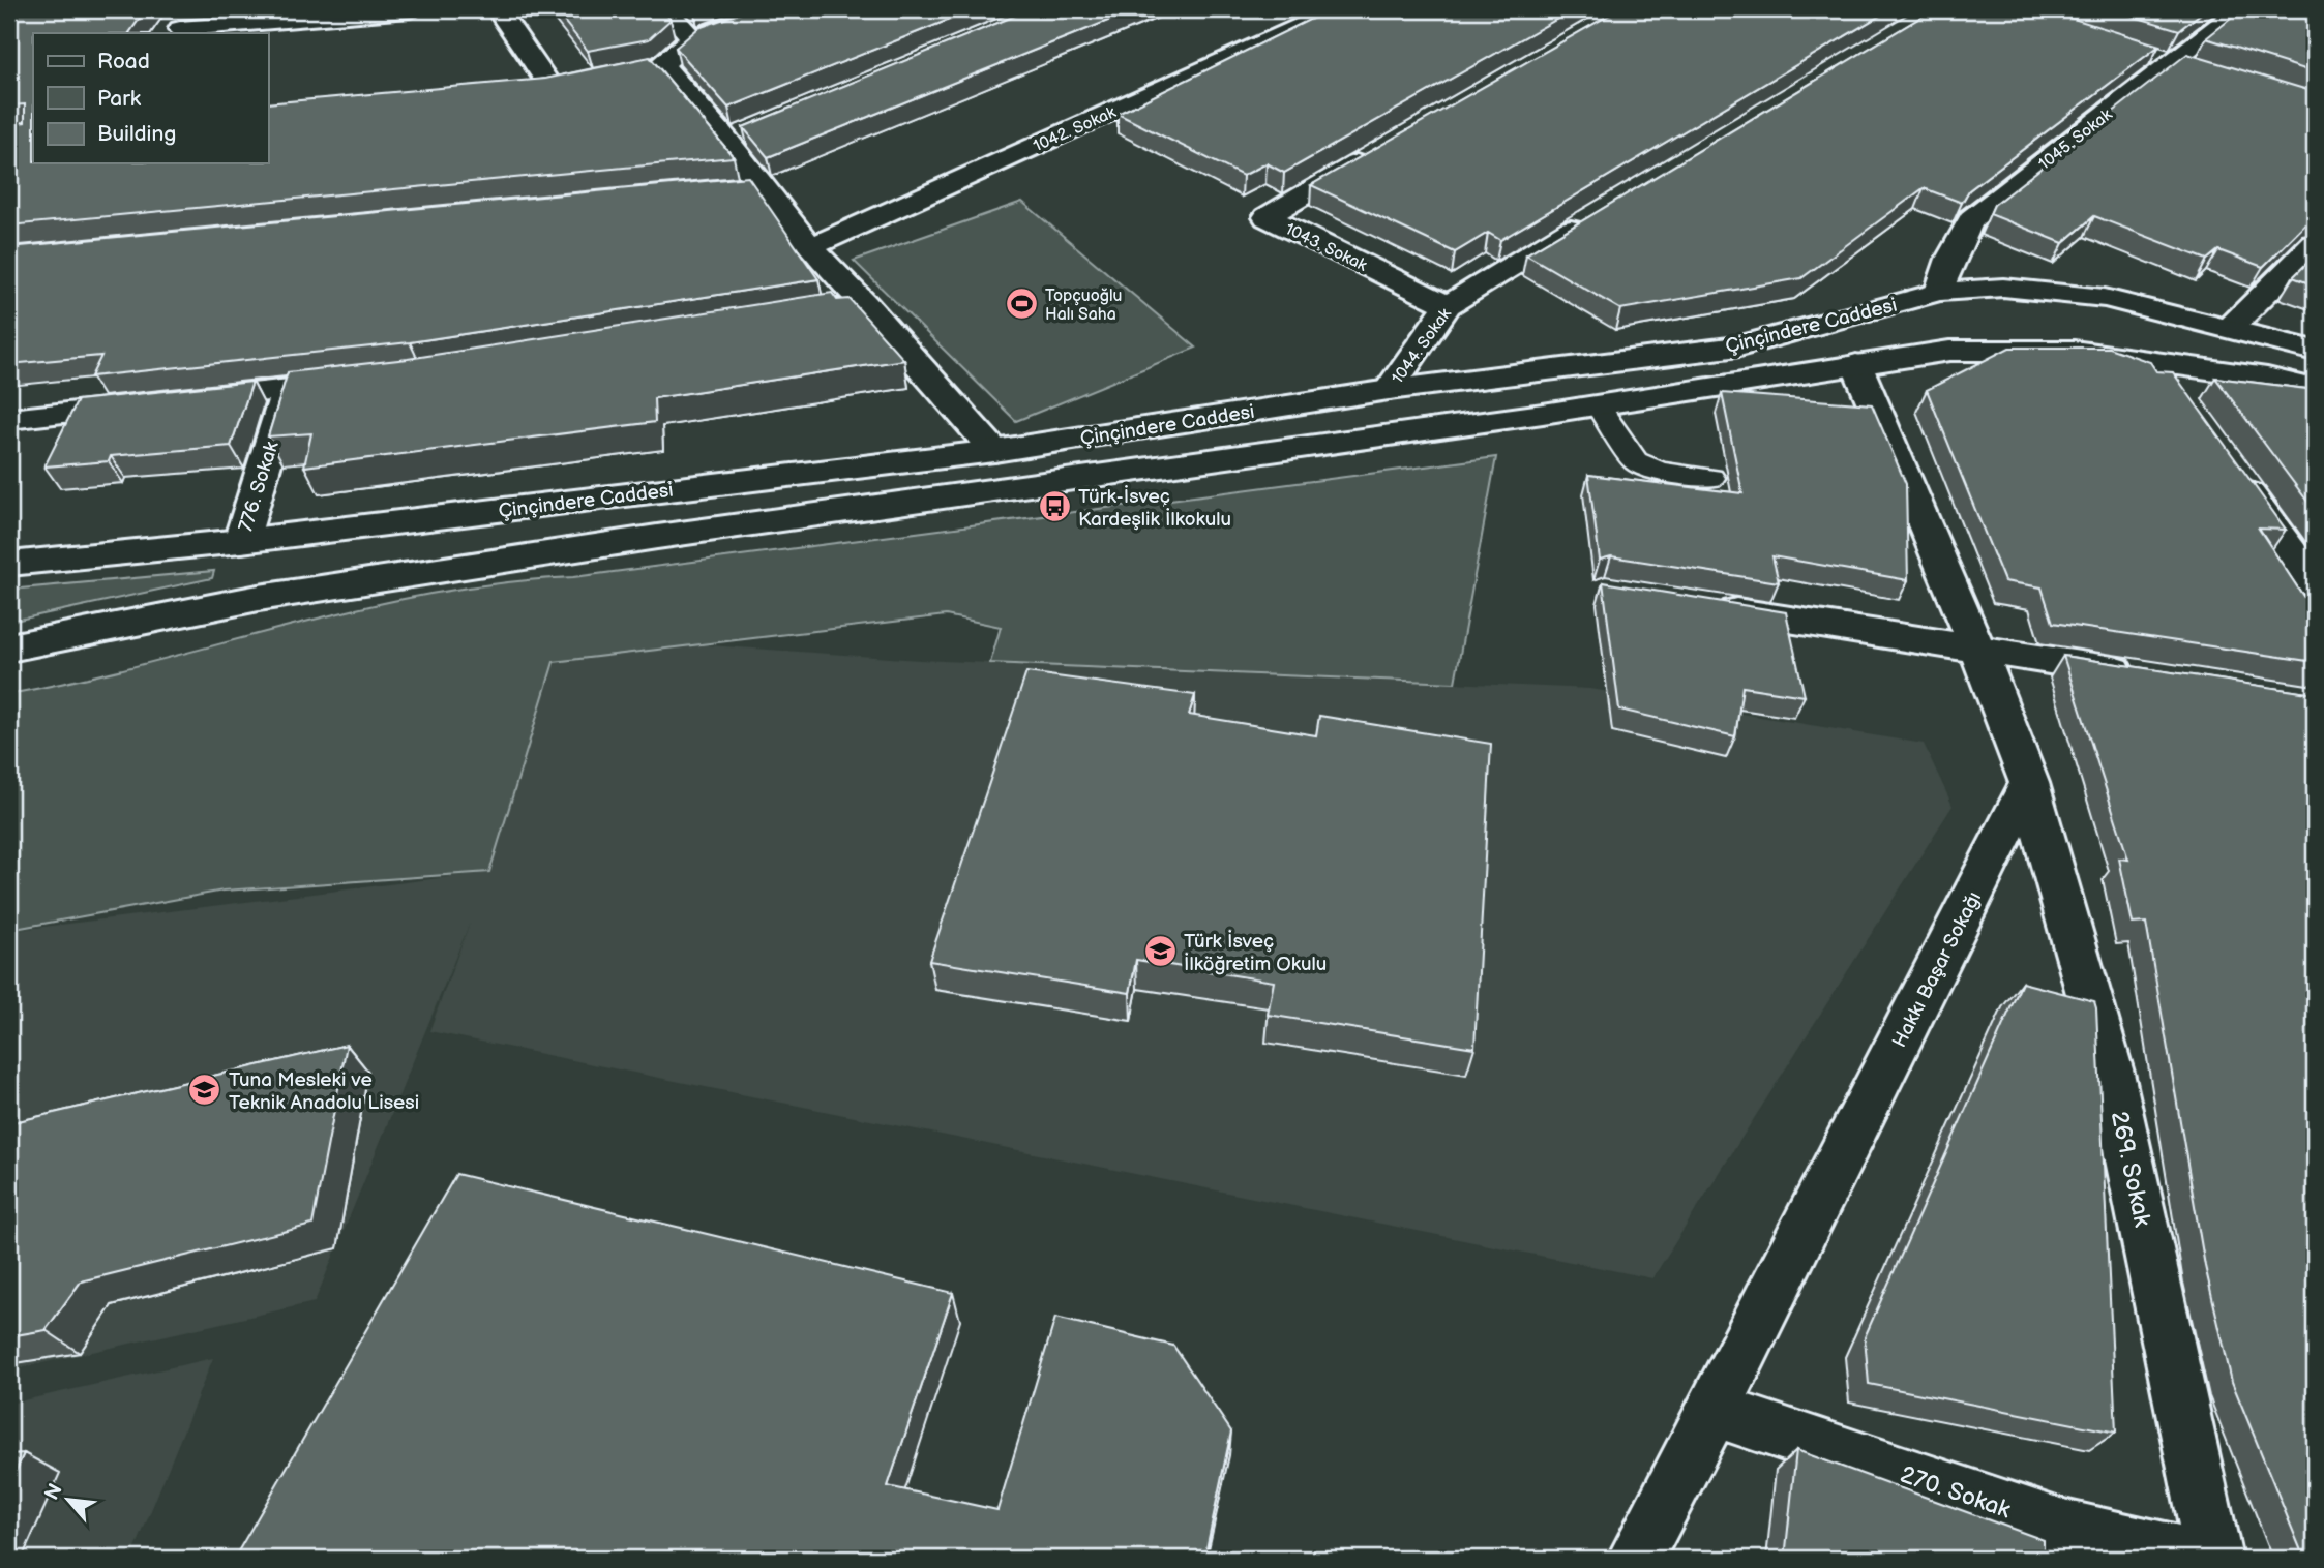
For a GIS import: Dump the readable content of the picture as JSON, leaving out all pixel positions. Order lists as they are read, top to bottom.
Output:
{
  "streets": {
    "street": [
      "1042. Sokak",
      "1045. Sokak",
      "1043. Sokak",
      "Çinçindere Caddesi",
      "1044. Sokak",
      "776. Sokak",
      "Hakkı Başar Sokağı",
      "269. Sokak",
      "270. Sokak"
    ]
  },
  "crossings": [
    ["1045. Sokak", "Çinçindere Caddesi"],
    ["1043. Sokak", "1044. Sokak"],
    ["Çinçindere Caddesi", "1044. Sokak"],
    ["Çinçindere Caddesi", "776. Sokak"],
    ["Hakkı Başar Sokağı", "269. Sokak"],
    ["Hakkı Başar Sokağı", "270. Sokak"]
  ],
  "places": {
    "sports": ["Topçuoğlu Halı Saha"],
    "bus stop": ["Türk-İsveç Kardeşlik İlkokulu"],
    "school or university": ["Türk İsveç İlköğretim Okulu", "Tuna Mesleki ve Teknik Anadolu Lisesi"]
  },
  "legend": ["Road", "Park", "Building"],
  "north": "top left"
}
